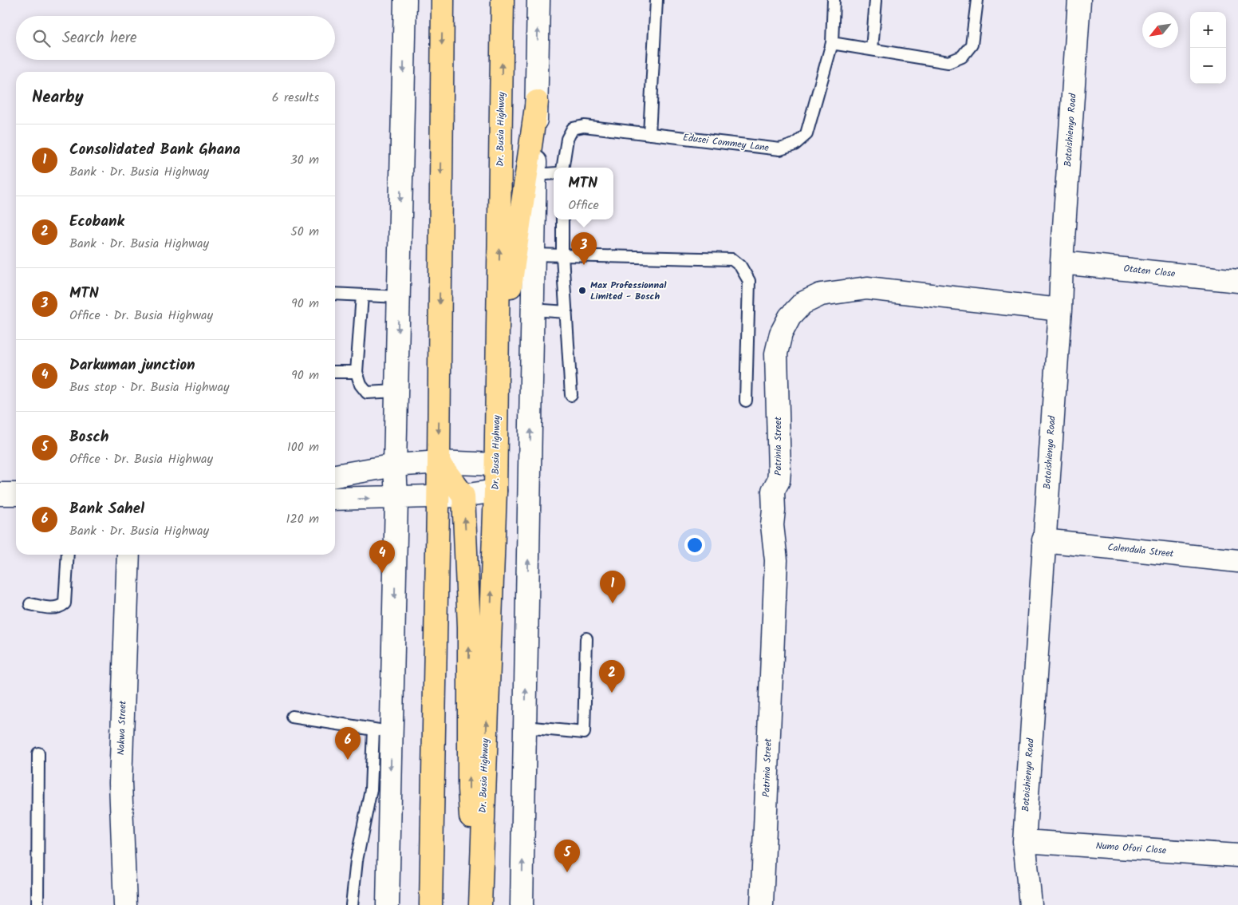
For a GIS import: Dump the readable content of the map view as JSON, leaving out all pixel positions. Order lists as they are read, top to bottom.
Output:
{
  "streets": {
    "highway": ["Dr. Busia Highway"],
    "street": [
      "Botoishienyo Road",
      "Otaten Close",
      "Patrinia Street",
      "Calendula Street",
      "Nakwa Street",
      "Numo Ofori Close"
    ],
    "lane": ["Edusei Commey Lane"]
  },
  "crossings": [
    ["Botoishienyo Road", "Otaten Close"],
    ["Botoishienyo Road", "Patrinia Street"],
    ["Botoishienyo Road", "Calendula Street"],
    ["Botoishienyo Road", "Numo Ofori Close"]
  ],
  "places": ["Max Professionnal Limited - Bosch"],
  "north": "bottom left",
  "page": {
    "map_buttons": ["+", "−"],
    "search": "Search here",
    "heading": ["Nearby", "6 results"],
    "list": [
      {
        "mark": "1",
        "name": "Consolidated Bank Ghana",
        "note": "Bank · Dr. Busia Highway",
        "value": "30 m"
      },
      {
        "mark": "2",
        "name": "Ecobank",
        "note": "Bank · Dr. Busia Highway",
        "value": "50 m"
      },
      {
        "mark": "3",
        "name": "MTN",
        "note": "Office · Dr. Busia Highway",
        "value": "90 m"
      },
      {
        "mark": "4",
        "name": "Darkuman junction",
        "note": "Bus stop · Dr. Busia Highway",
        "value": "90 m"
      },
      {
        "mark": "5",
        "name": "Bosch",
        "note": "Office · Dr. Busia Highway",
        "value": "100 m"
      },
      {
        "mark": "6",
        "name": "Bank Sahel",
        "note": "Bank · Dr. Busia Highway",
        "value": "120 m"
      }
    ],
    "popup": ["MTN", "Office"],
    "pins": [
      "3",
      "4",
      "1",
      "2",
      "6",
      "5"
    ]
  }
}
